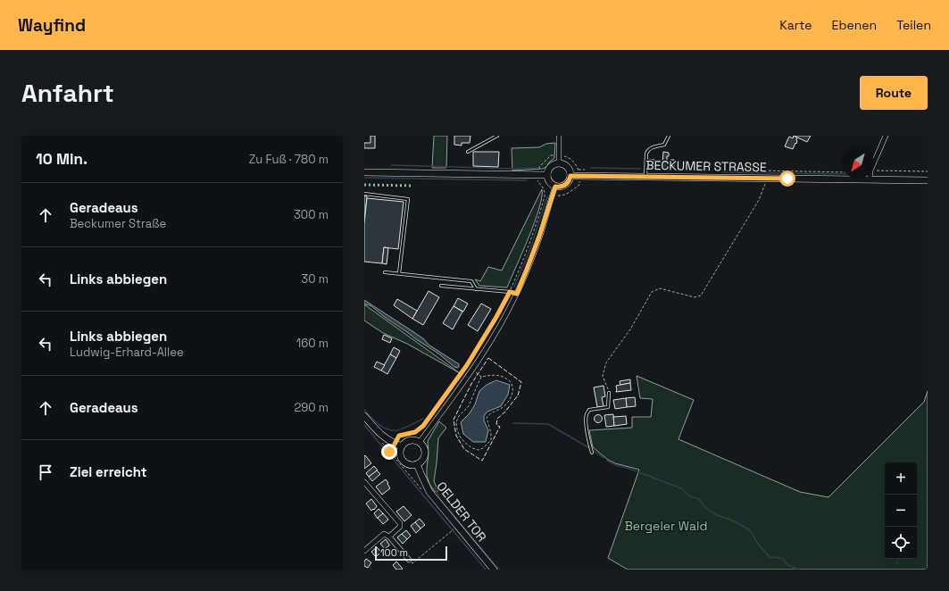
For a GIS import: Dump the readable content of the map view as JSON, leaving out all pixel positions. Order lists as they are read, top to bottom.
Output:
{
  "streets": {
    "main road": ["BECKUMER STRASSE", "OELDER TOR"]
  },
  "parks": ["Bergeler Wald"],
  "scale_bar": "100 m",
  "north": "bottom left",
  "page": {
    "header": "Wayfind",
    "nav": ["Karte", "Ebenen", "Teilen"],
    "buttons": "Route",
    "title": "Anfahrt",
    "heading": ["10 Min.", "Zu Fuß · 780 m"],
    "list": [
      ["Geradeaus", "Beckumer Straße", "300 m"],
      ["Links abbiegen", "30 m"],
      ["Links abbiegen", "Ludwig-Erhard-Allee", "160 m"],
      ["Geradeaus", "290 m"],
      "Ziel erreicht"
    ],
    "map_buttons": ["+", "−"],
    "scale": "100 m"
  }
}
